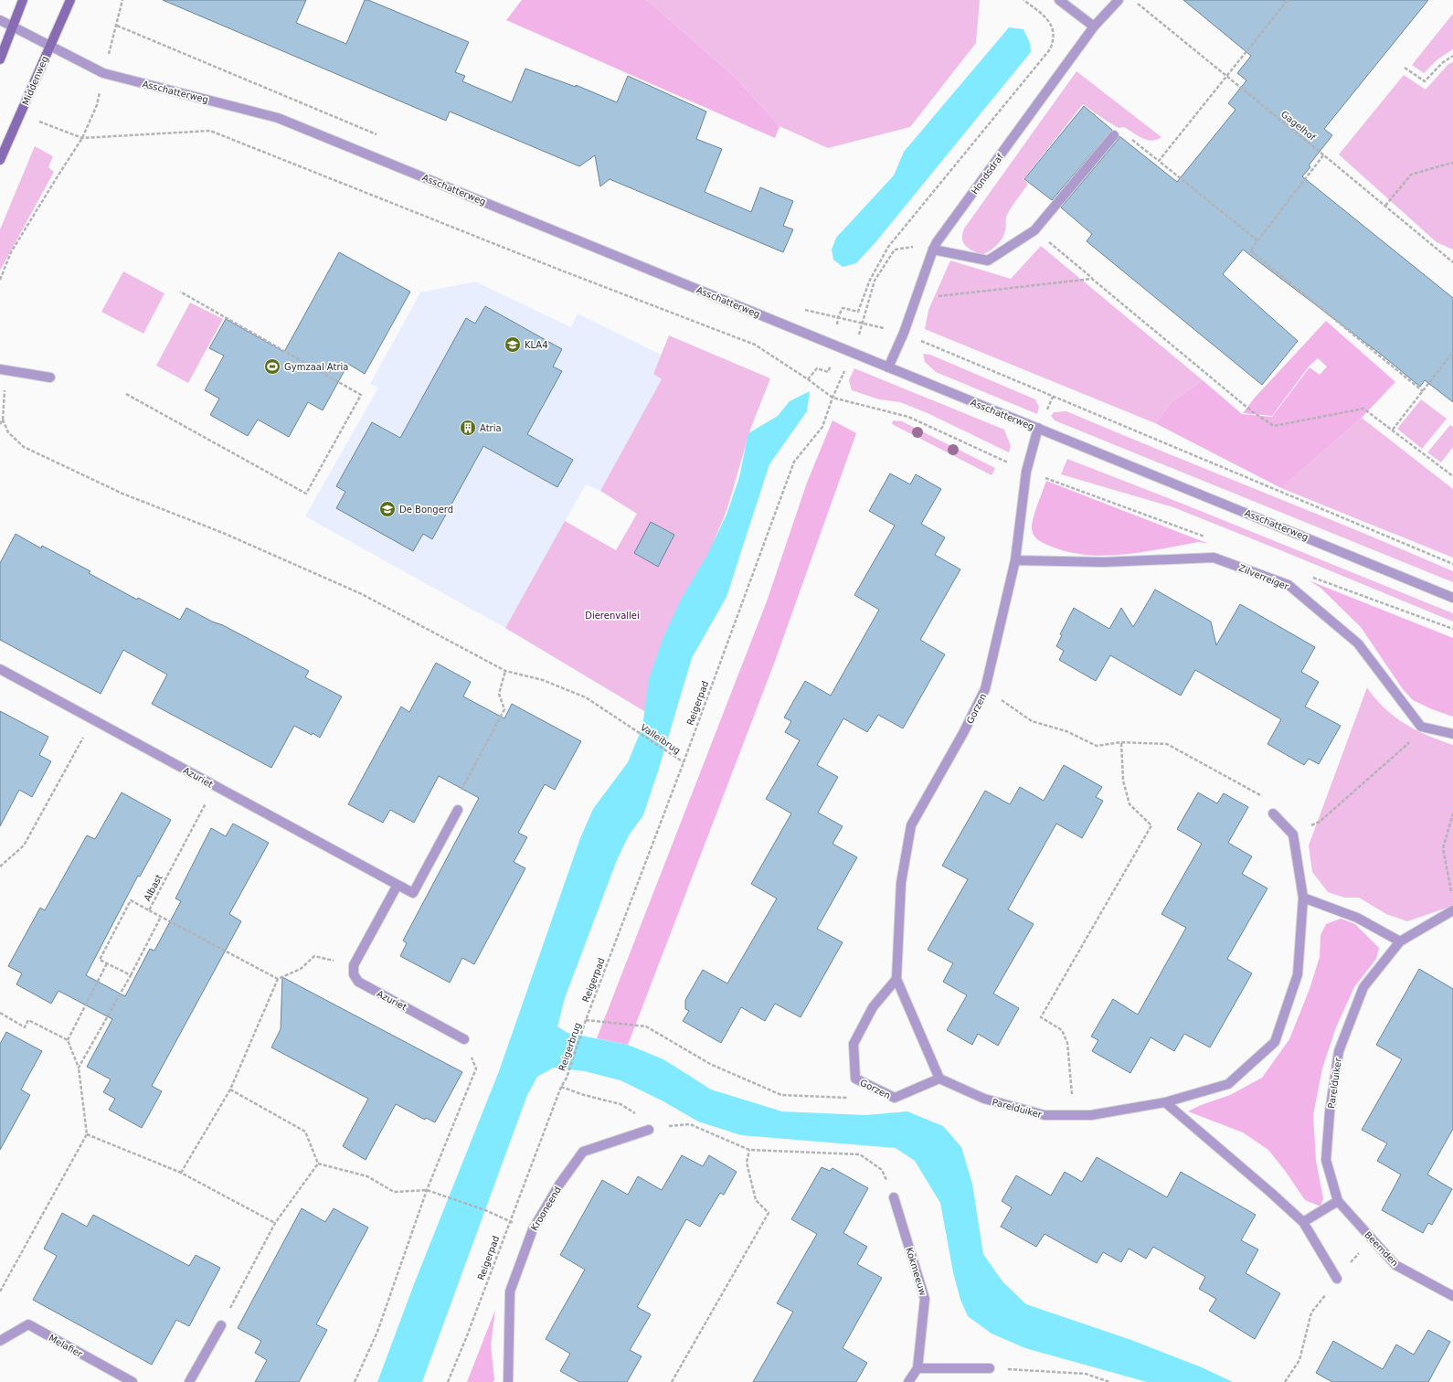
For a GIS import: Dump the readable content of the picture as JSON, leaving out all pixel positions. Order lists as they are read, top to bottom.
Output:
{
  "streets": {
    "main road": ["Middenweg"],
    "street": [
      "Asschatterweg",
      "Hondsdraf",
      "Zilverreiger",
      "Gorzen",
      "Azuriet",
      "Parelduiker",
      "Krooneend",
      "Beemden",
      "Kokmeeuw",
      "Melafier"
    ],
    "path": [
      "Gagelhof",
      "Reigerpad",
      "Valleibrug",
      "Albast",
      "Reigerbrug"
    ]
  },
  "crossings": [
    ["Middenweg", "Asschatterweg"],
    ["Asschatterweg", "Hondsdraf"],
    ["Asschatterweg", "Reigerpad"],
    ["Asschatterweg", "Gorzen"],
    ["Hondsdraf", "Reigerpad"],
    ["Zilverreiger", "Gorzen"],
    ["Reigerpad", "Valleibrug"],
    ["Reigerpad", "Reigerbrug"],
    ["Gorzen", "Parelduiker"],
    ["Azuriet", "Albast"],
    ["Parelduiker", "Beemden"]
  ],
  "parks": ["Dierenvallei"],
  "places": {
    "school or university": ["KLA4", "De Bongerd"],
    "sports": ["Gymzaal Atria"],
    "building": ["Atria"]
  }
}
